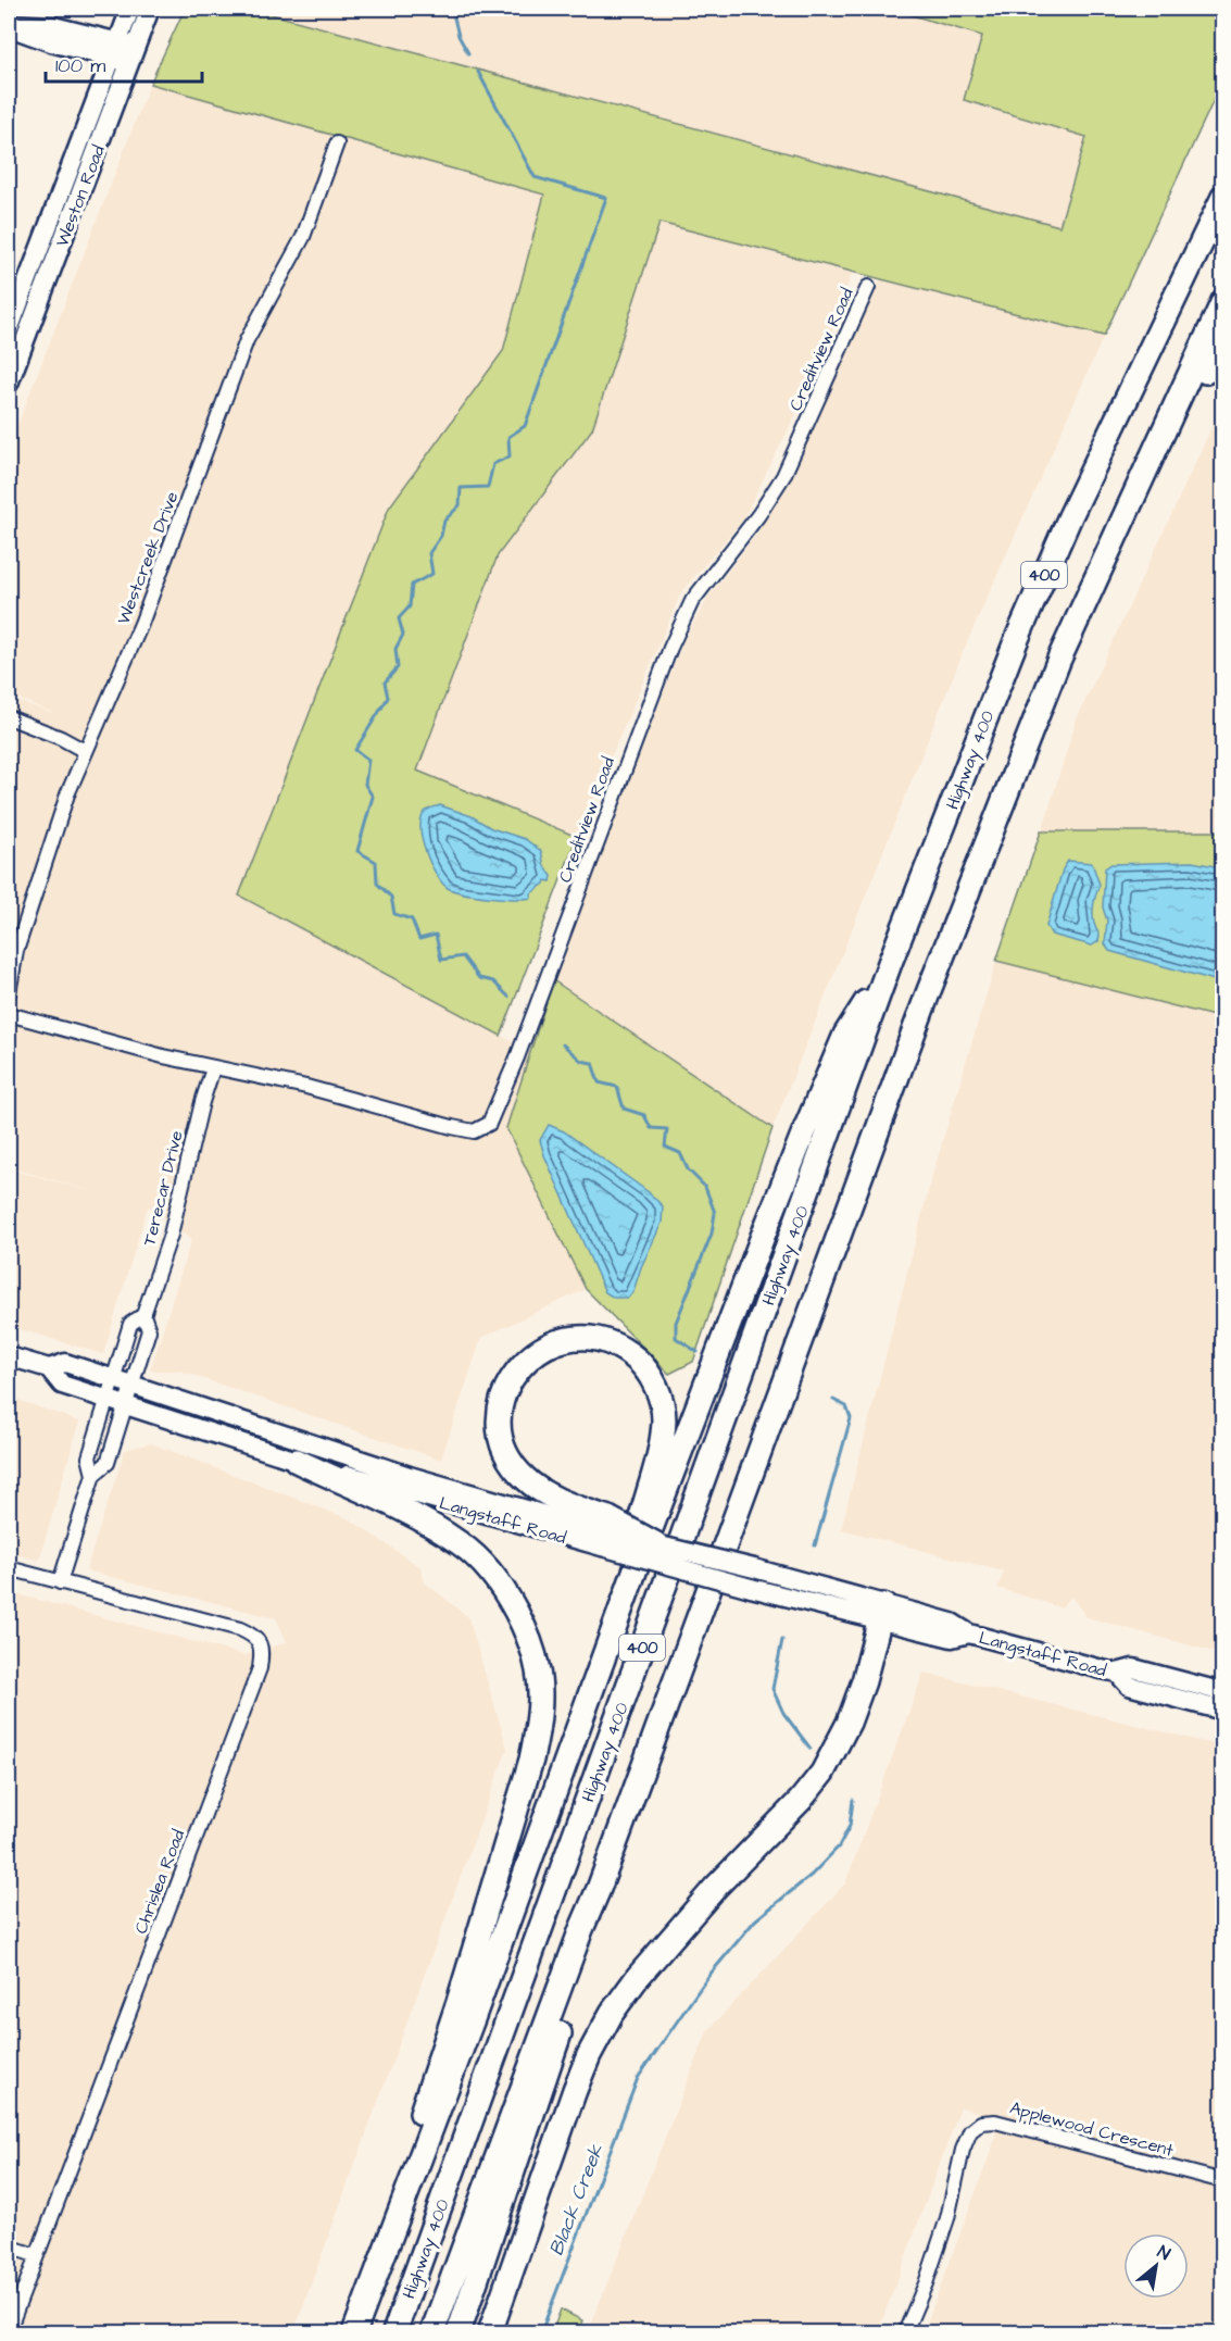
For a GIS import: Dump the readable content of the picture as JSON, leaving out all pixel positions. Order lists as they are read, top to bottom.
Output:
{
  "streets": {
    "highway": ["400", "Highway 400"],
    "main road": ["Weston Road", "Langstaff Road"],
    "street": [
      "Creditview Road",
      "Westcreek Drive",
      "Terecar Drive",
      "Chrislea Road",
      "Applewood Crescent"
    ]
  },
  "crossings": [
    ["Creditview Road", "Terecar Drive"],
    ["Terecar Drive", "Langstaff Road"]
  ],
  "water": ["Black Creek"],
  "scale_bar": "100 m",
  "north": "top right"
}
